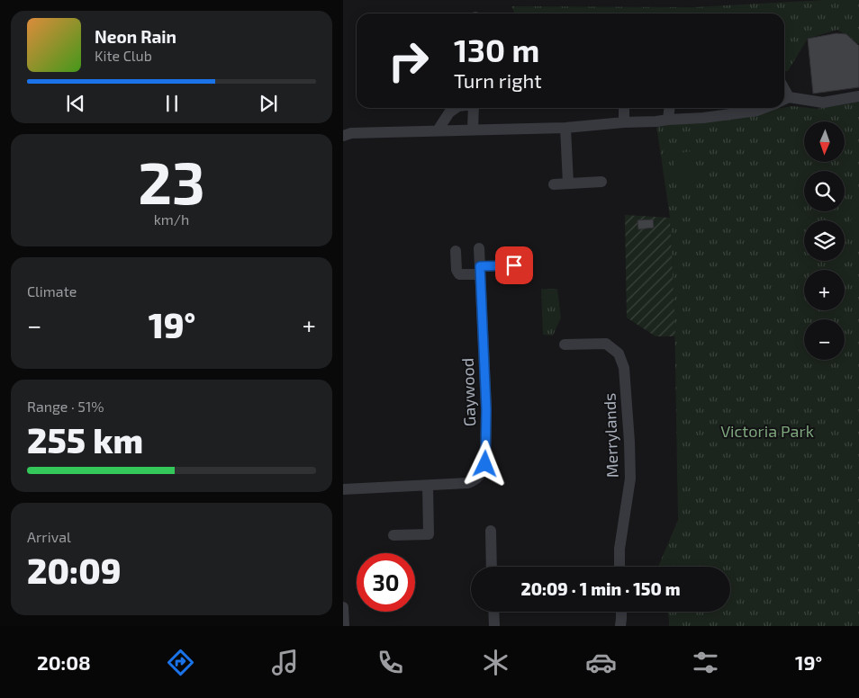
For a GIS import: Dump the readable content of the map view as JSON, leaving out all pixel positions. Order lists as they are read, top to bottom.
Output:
{
  "streets": {
    "street": ["Gaywood", "Merrylands"]
  },
  "parks": ["Victoria Park"],
  "north": "bottom",
  "page": {
    "turn": ["130 m", "Turn right"],
    "song": ["Neon Rain", "Kite Club"],
    "map_buttons": ["+", "−"],
    "tile": [
      ["23", "km/h"],
      "Climate",
      ["Range · 51%", "255 km"],
      ["Arrival", "20:09"]
    ],
    "heat": ["−", "19°", "+"],
    "limit": "30",
    "trip": "20:09 · 1 min · 150 m",
    "tabs": ["20:08", "19°"]
  }
}
